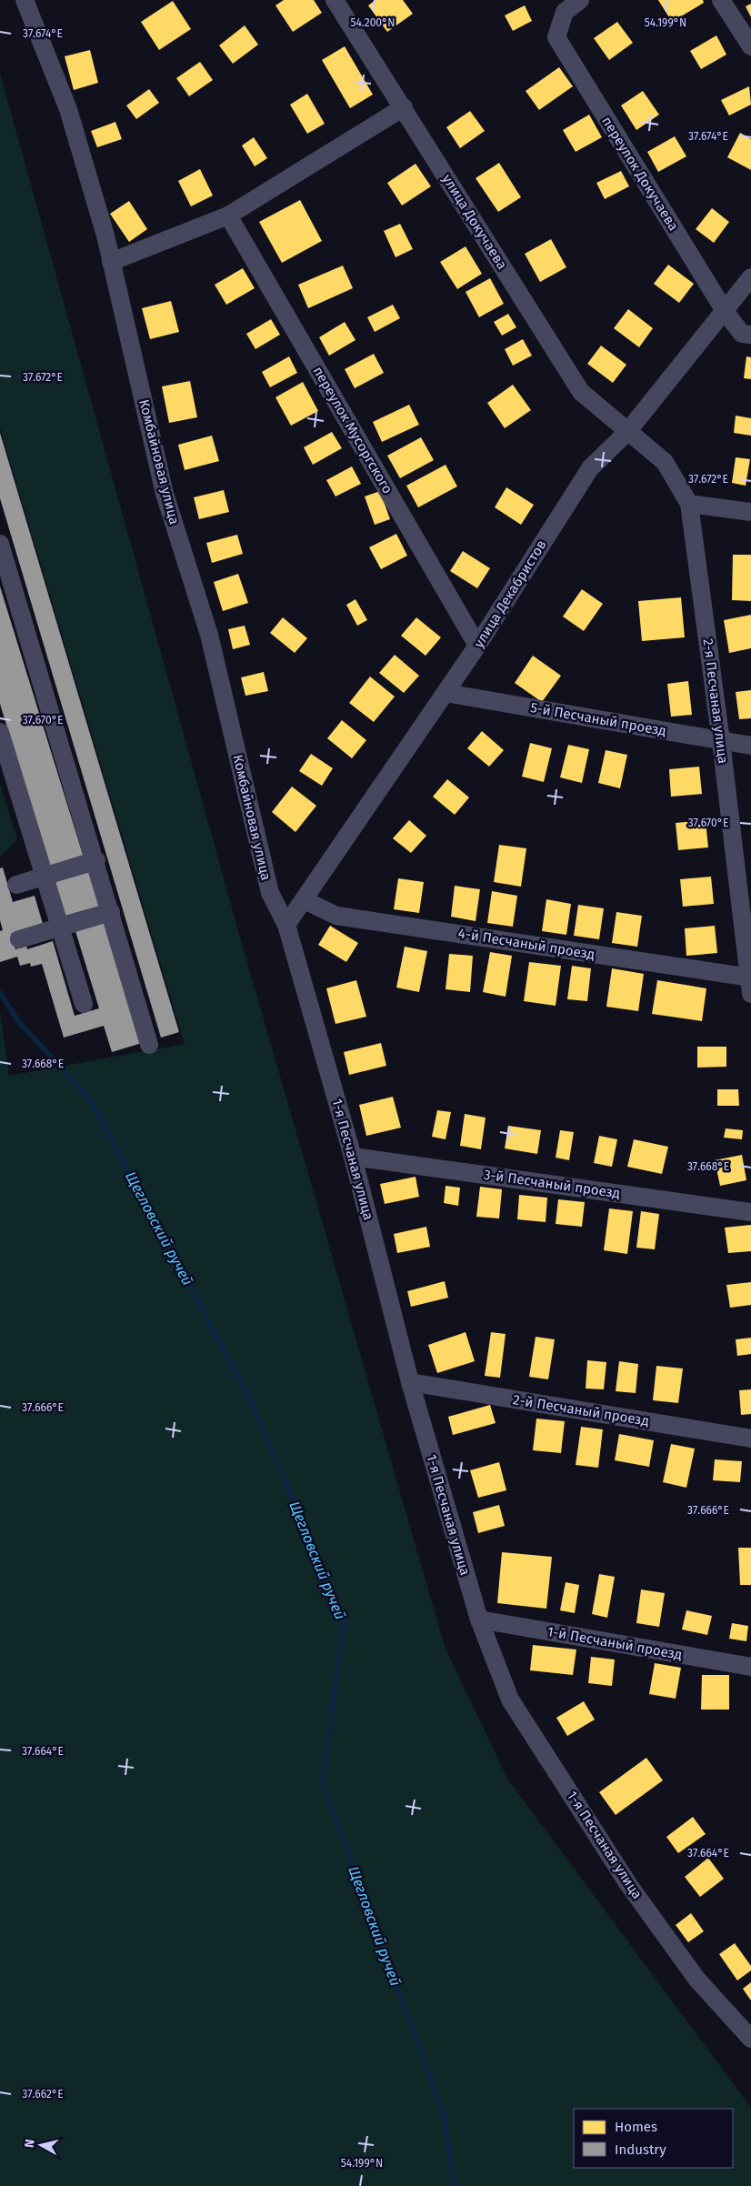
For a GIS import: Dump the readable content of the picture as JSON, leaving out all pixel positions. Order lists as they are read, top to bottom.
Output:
{
  "streets": {
    "street": [
      "переулок Докучаева",
      "улица Докучаева",
      "переулок Мусоргского",
      "Комбайновая улица",
      "улица Декабристов",
      "2-я Песчаная улица",
      "5-й Песчаный проезд",
      "4-й Песчаный проезд",
      "1-я Песчаная улица",
      "3-й Песчаный проезд",
      "2-й Песчаный проезд",
      "1-й Песчаный проезд"
    ]
  },
  "crossings": [
    ["переулок Докучаева", "улица Декабристов"],
    ["улица Докучаева", "улица Декабристов"],
    ["улица Докучаева", "2-я Песчаная улица"],
    ["переулок Мусоргского", "улица Декабристов"],
    ["Комбайновая улица", "улица Декабристов"],
    ["Комбайновая улица", "1-я Песчаная улица"],
    ["улица Декабристов", "2-я Песчаная улица"],
    ["улица Декабристов", "5-й Песчаный проезд"],
    ["улица Декабристов", "4-й Песчаный проезд"],
    ["улица Декабристов", "1-я Песчаная улица"],
    ["2-я Песчаная улица", "5-й Песчаный проезд"],
    ["2-я Песчаная улица", "4-й Песчаный проезд"],
    ["1-я Песчаная улица", "3-й Песчаный проезд"],
    ["1-я Песчаная улица", "2-й Песчаный проезд"],
    ["1-я Песчаная улица", "1-й Песчаный проезд"]
  ],
  "water": ["Щегловский ручей"],
  "legend": ["Homes", "Industry"],
  "north": "left",
  "coordinates": [
    "54.200°N",
    "54.199°N",
    "37.674°E",
    "37.672°E",
    "37.670°E",
    "37.668°E",
    "37.666°E",
    "37.664°E",
    "37.662°E"
  ]
}
